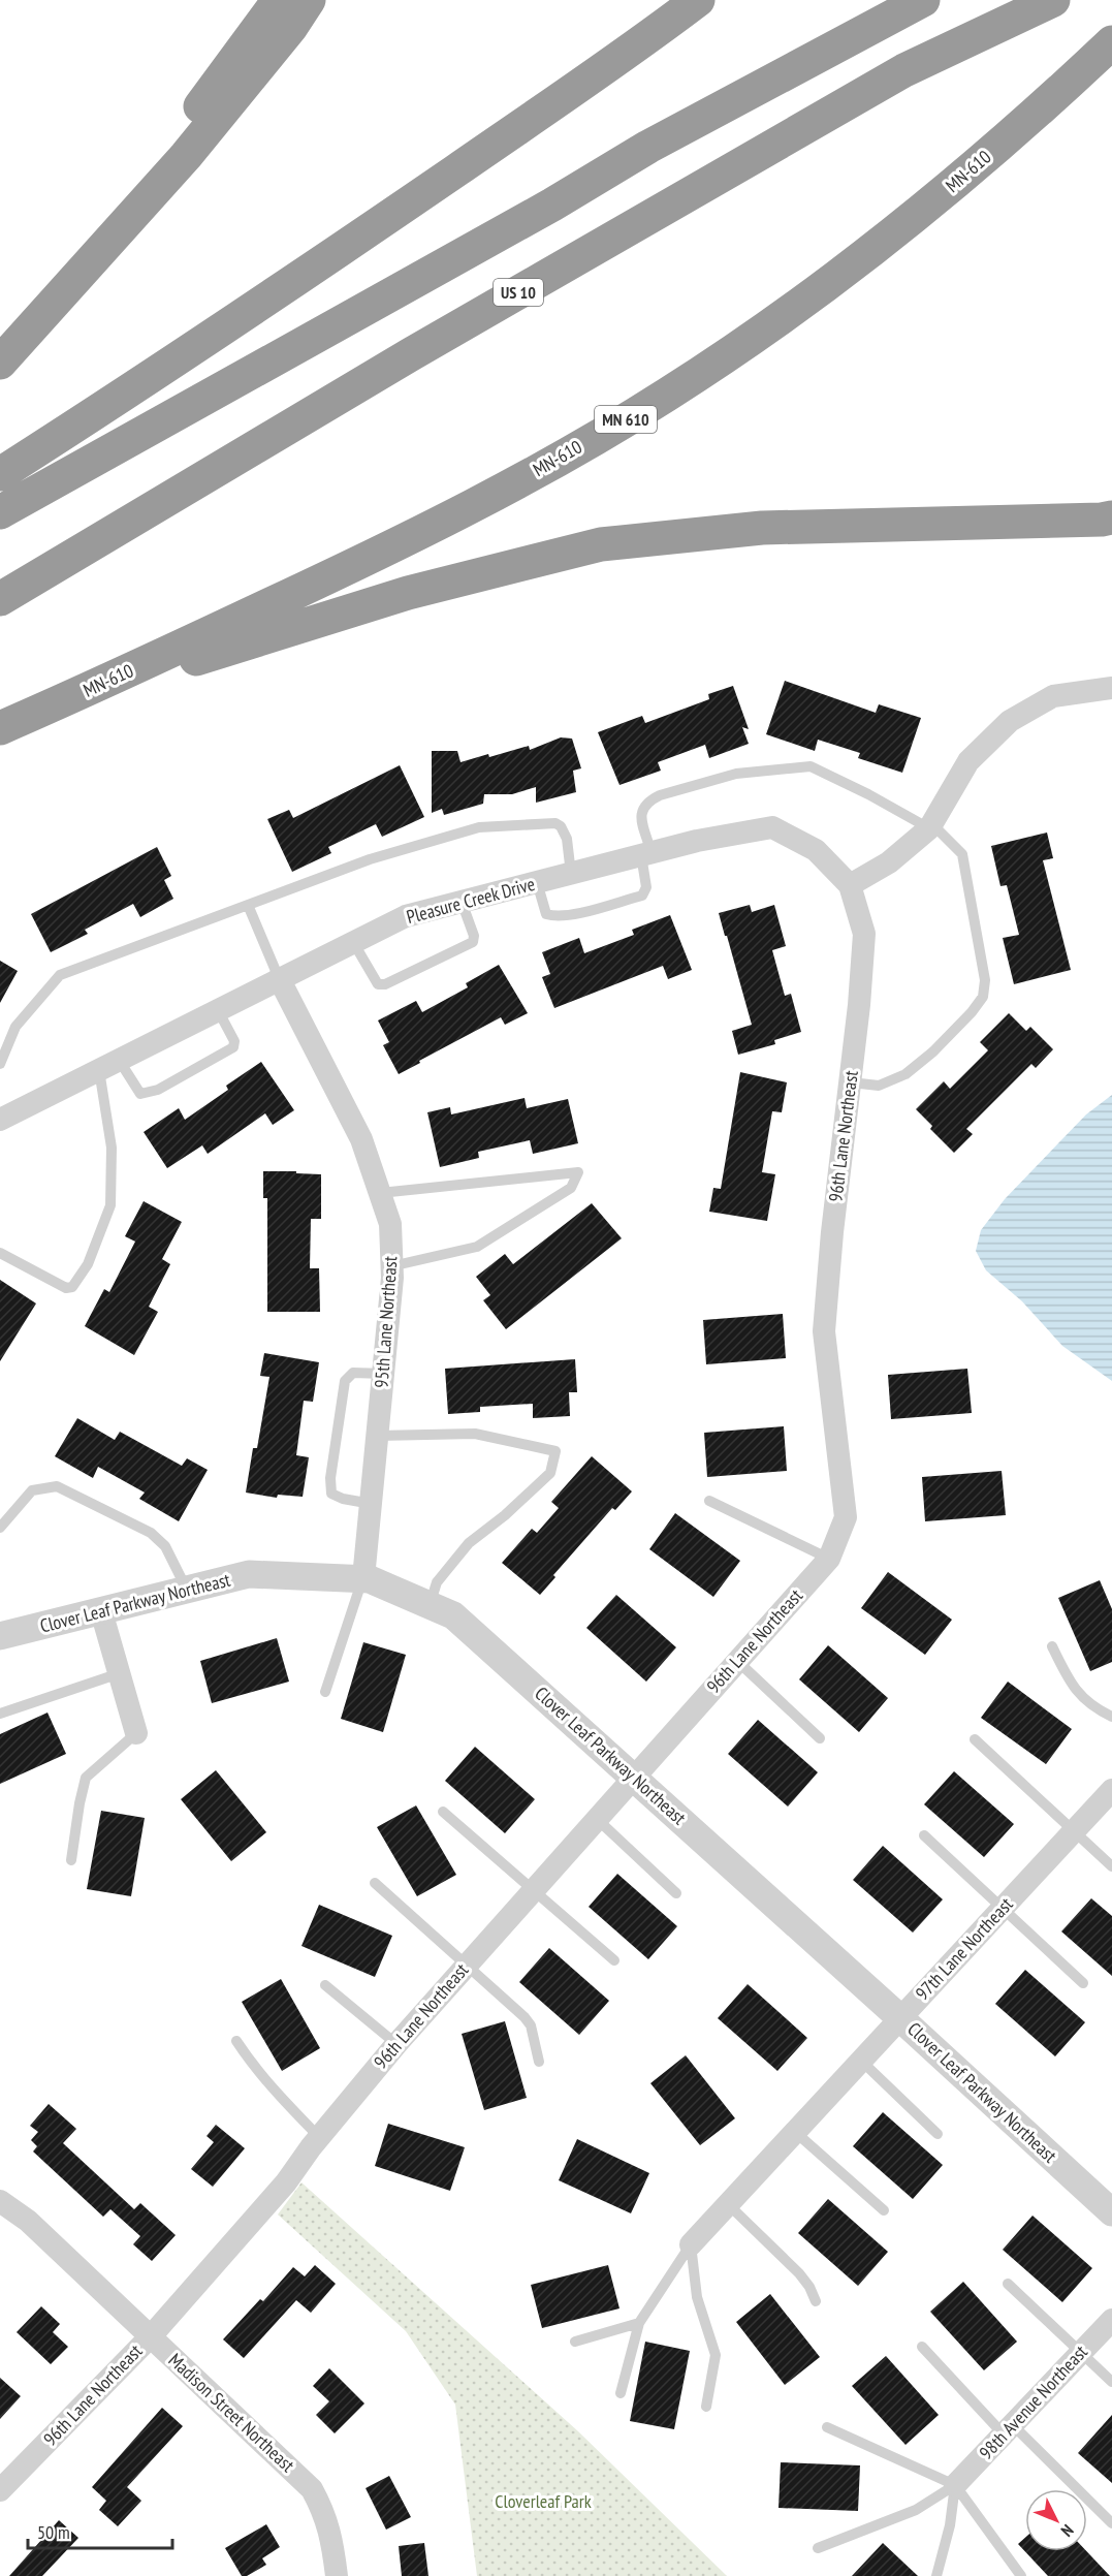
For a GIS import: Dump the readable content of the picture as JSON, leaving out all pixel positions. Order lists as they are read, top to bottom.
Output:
{
  "streets": {
    "highway": ["MN-610", "US 10", "MN 610"],
    "street": [
      "Pleasure Creek Drive",
      "96th Lane Northeast",
      "95th Lane Northeast",
      "Clover Leaf Parkway Northeast",
      "97th Lane Northeast",
      "98th Avenue Northeast",
      "Madison Street Northeast"
    ]
  },
  "crossings": [
    ["Pleasure Creek Drive", "96th Lane Northeast"],
    ["Pleasure Creek Drive", "95th Lane Northeast"],
    ["96th Lane Northeast", "Clover Leaf Parkway Northeast"],
    ["96th Lane Northeast", "Madison Street Northeast"],
    ["95th Lane Northeast", "Clover Leaf Parkway Northeast"],
    ["Clover Leaf Parkway Northeast", "97th Lane Northeast"]
  ],
  "parks": ["Cloverleaf Park"],
  "scale_bar": "50 m",
  "north": "bottom right"
}
